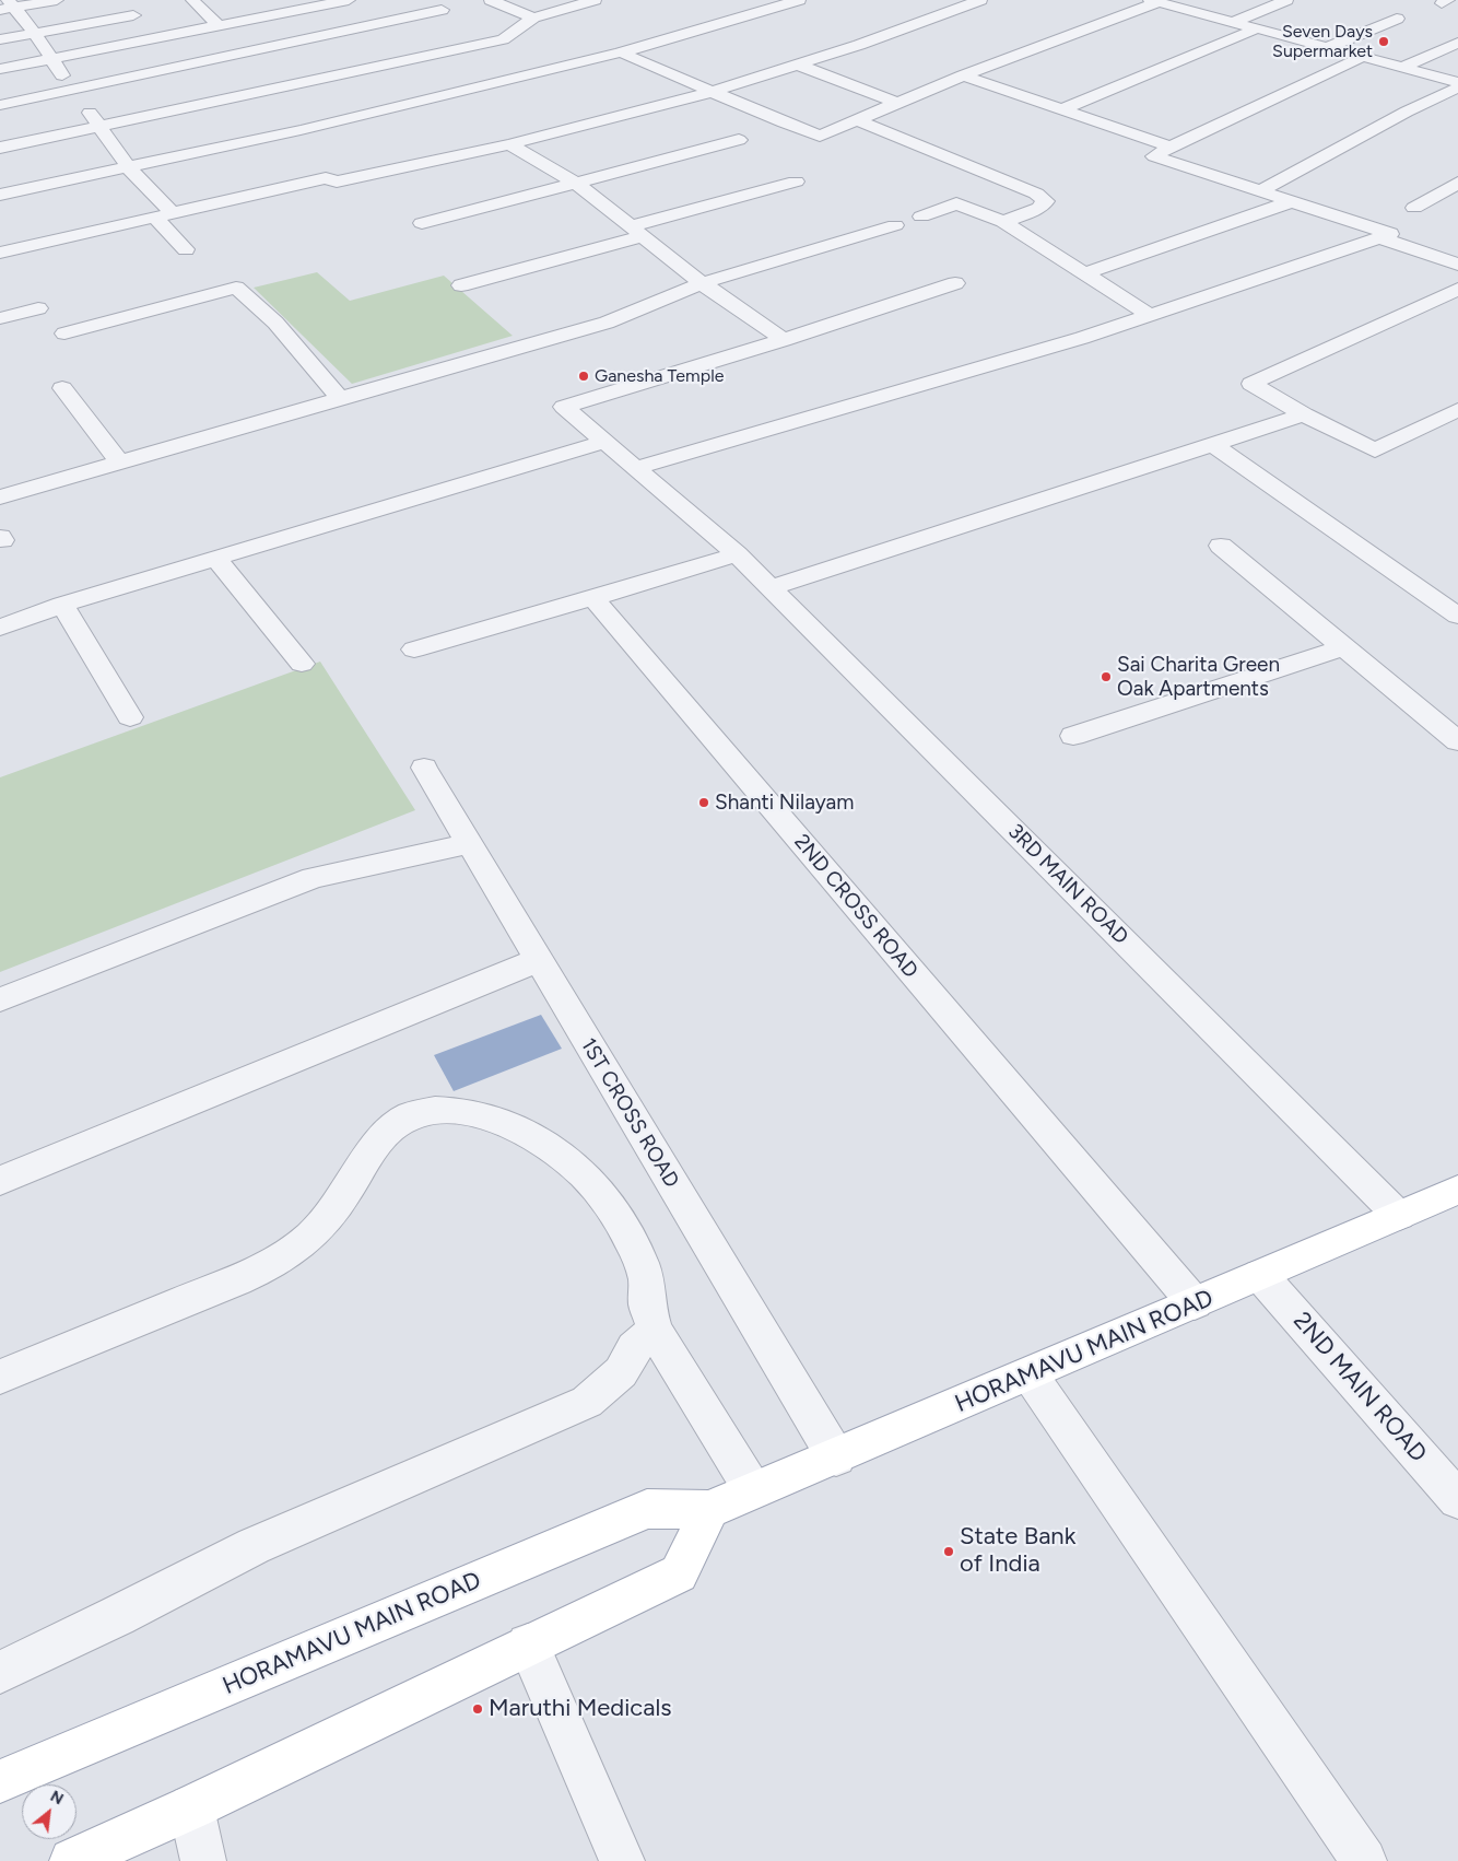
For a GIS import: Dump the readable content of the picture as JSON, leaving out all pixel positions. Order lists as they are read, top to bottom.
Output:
{
  "streets": {
    "main road": ["HORAMAVU MAIN ROAD"],
    "street": [
      "3RD MAIN ROAD",
      "2ND CROSS ROAD",
      "1ST CROSS ROAD",
      "2ND MAIN ROAD"
    ]
  },
  "crossings": [
    ["3RD MAIN ROAD", "HORAMAVU MAIN ROAD"],
    ["2ND CROSS ROAD", "HORAMAVU MAIN ROAD"],
    ["1ST CROSS ROAD", "HORAMAVU MAIN ROAD"],
    ["HORAMAVU MAIN ROAD", "2ND MAIN ROAD"]
  ],
  "places": [
    "Seven Days Supermarket",
    "Ganesha Temple",
    "Sai Charita Green Oak Apartments",
    "Shanti Nilayam",
    "State Bank of India",
    "Maruthi Medicals"
  ],
  "north": "top right"
}
